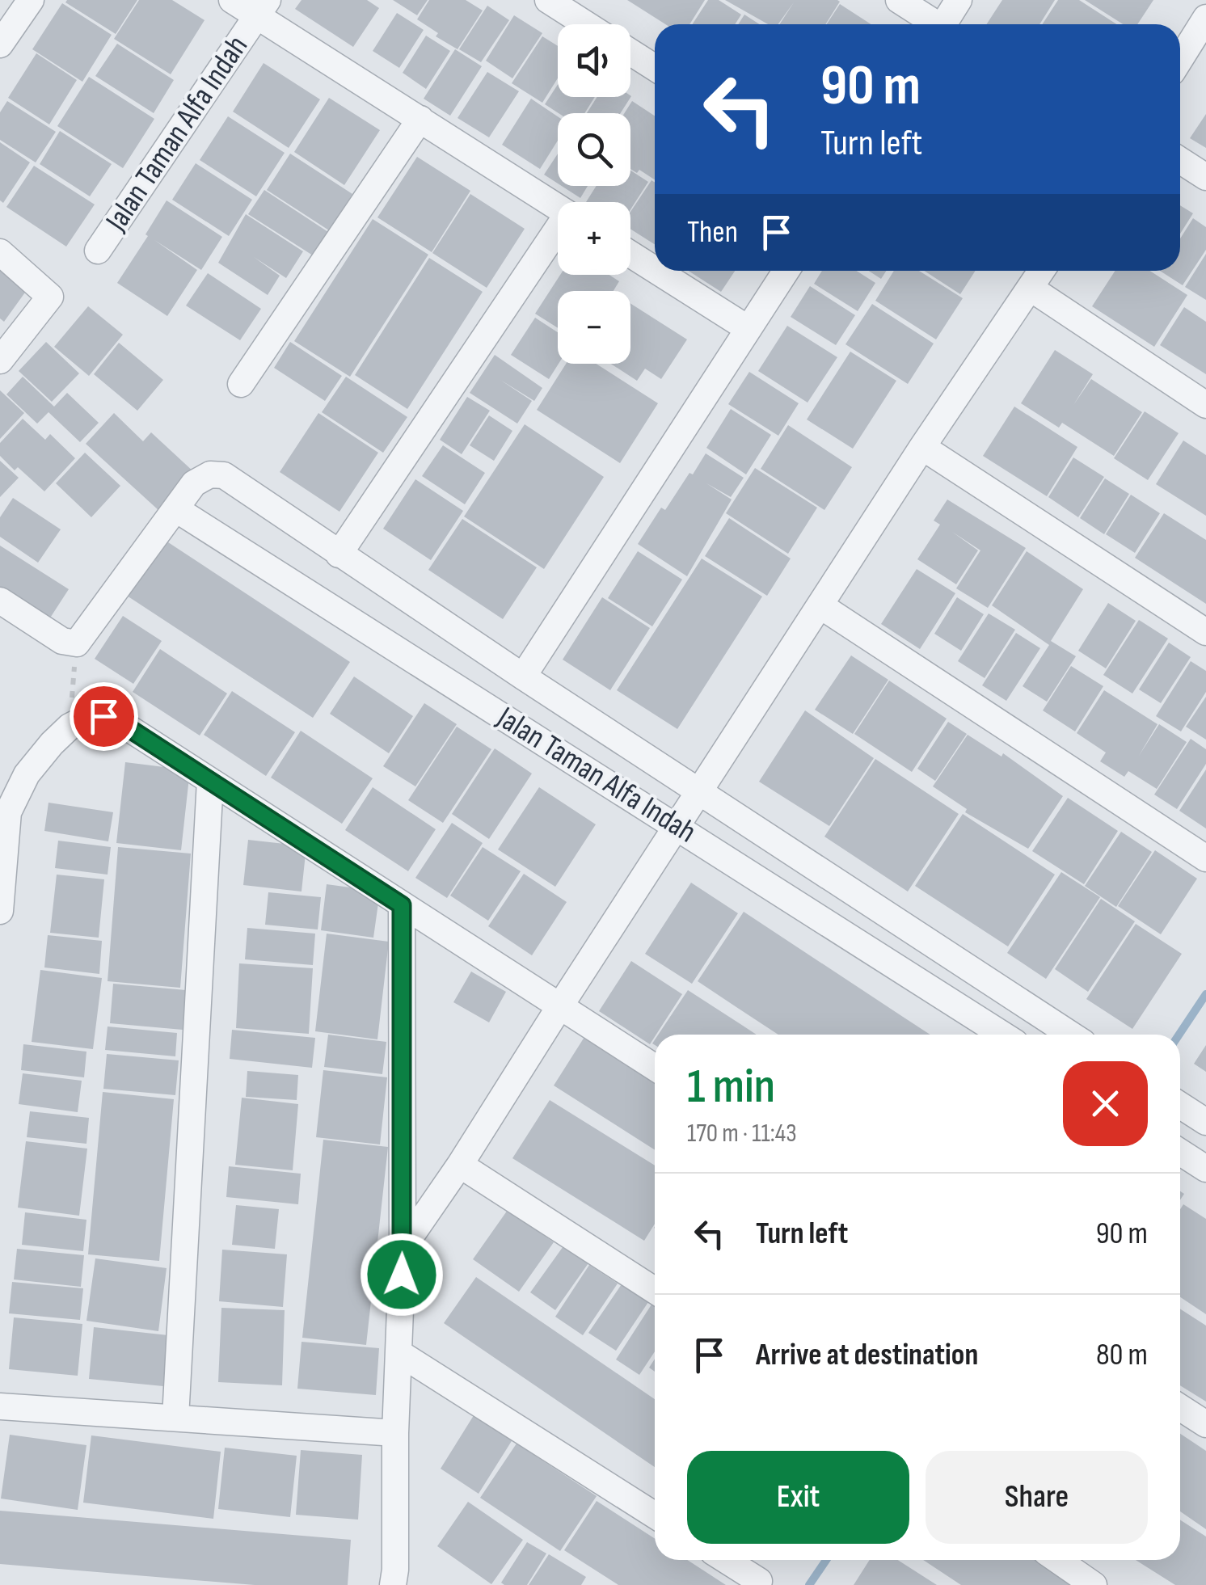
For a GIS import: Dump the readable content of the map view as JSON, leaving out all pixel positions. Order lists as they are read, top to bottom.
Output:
{
  "streets": {
    "street": ["Jalan Taman Alfa Indah"]
  },
  "page": {
    "map_buttons": ["+", "−"],
    "turn": ["90 m", "Turn left"],
    "then": "Then",
    "heading": ["1 min", "170 m · 11:43"],
    "list": [
      {
        "name": "Turn left",
        "value": "90 m"
      },
      {
        "name": "Arrive at destination",
        "value": "80 m"
      }
    ],
    "buttons": ["Exit", "Share"]
  }
}
